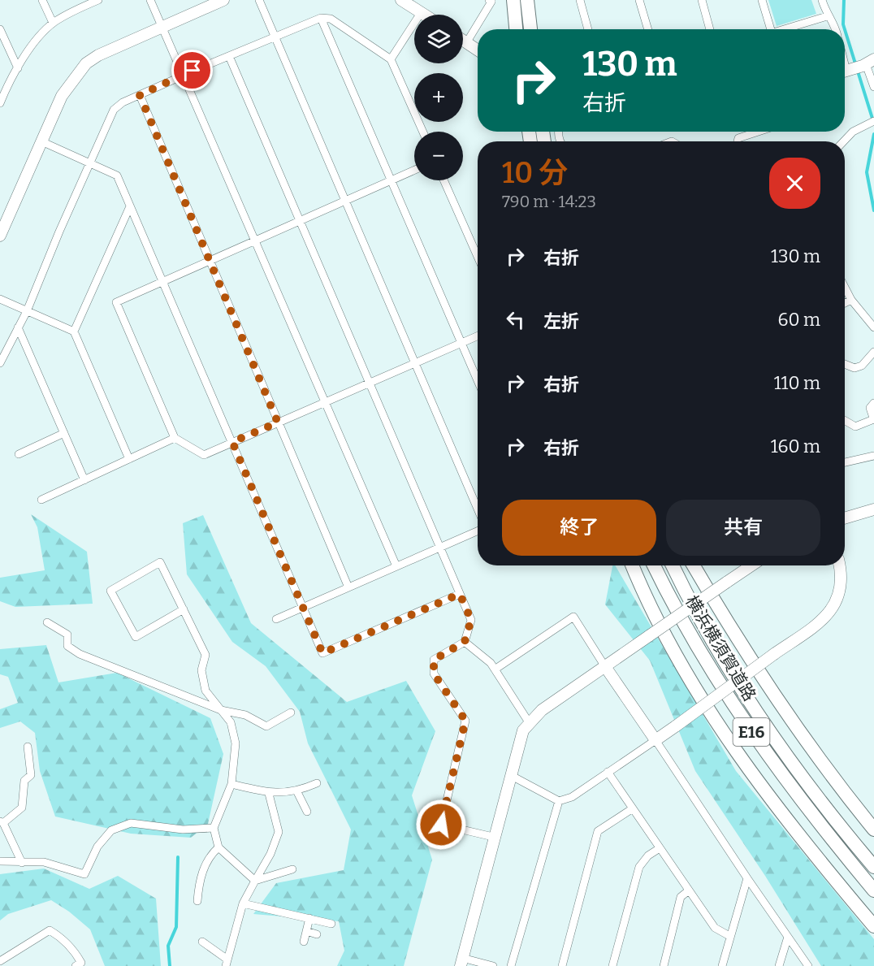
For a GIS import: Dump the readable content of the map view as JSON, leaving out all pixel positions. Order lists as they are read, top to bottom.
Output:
{
  "streets": {
    "highway": ["横浜横須賀道路", "E16"]
  },
  "page": {
    "map_buttons": ["+", "−"],
    "turn": ["130 m", "右折"],
    "heading": ["10 分", "790 m · 14:23"],
    "list": [
      {
        "name": "右折",
        "value": "130 m"
      },
      {
        "name": "左折",
        "value": "60 m"
      },
      {
        "name": "右折",
        "value": "110 m"
      },
      {
        "name": "右折",
        "value": "160 m"
      }
    ],
    "buttons": ["終了", "共有"]
  }
}
